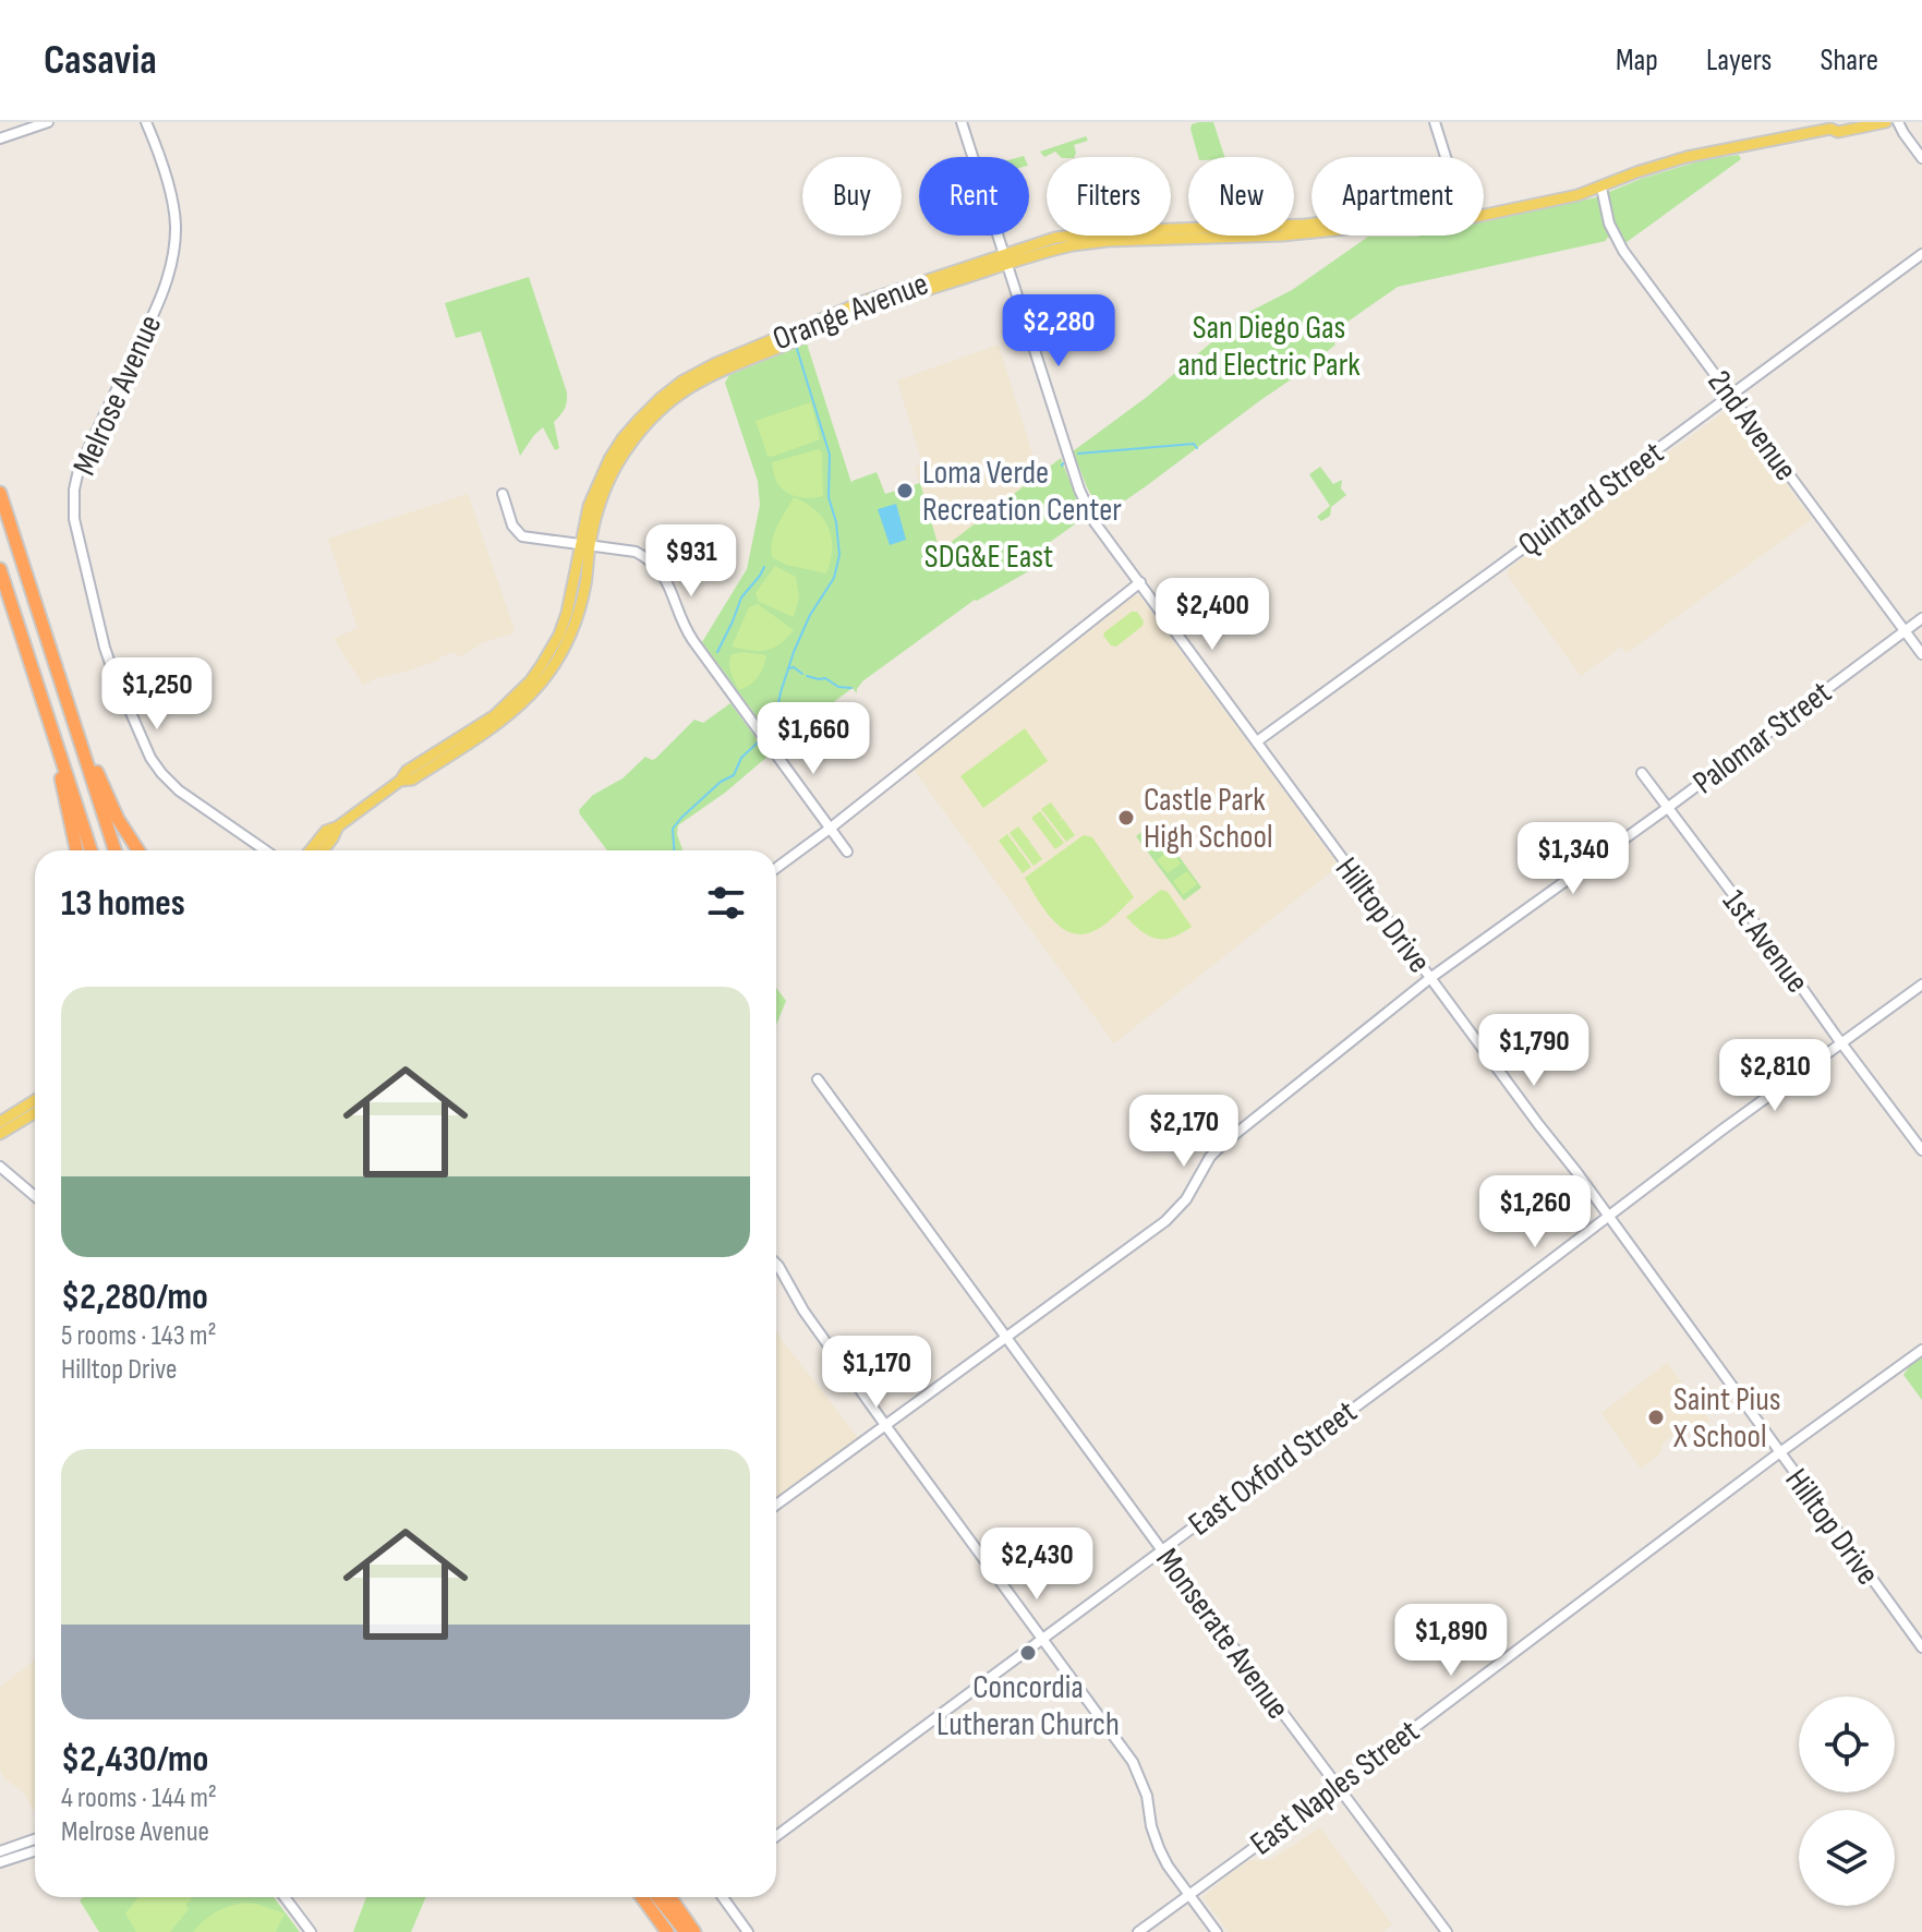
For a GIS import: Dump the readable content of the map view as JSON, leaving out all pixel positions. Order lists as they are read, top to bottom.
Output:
{
  "streets": {
    "main road": ["Orange Avenue"],
    "street": [
      "Melrose Avenue",
      "2nd Avenue",
      "Quintard Street",
      "Palomar Street",
      "Hilltop Drive",
      "1st Avenue",
      "East Oxford Street",
      "Monserate Avenue",
      "East Naples Street"
    ]
  },
  "crossings": [
    ["Orange Avenue", "2nd Avenue"],
    ["Orange Avenue", "Hilltop Drive"],
    ["2nd Avenue", "Quintard Street"],
    ["2nd Avenue", "Palomar Street"],
    ["Quintard Street", "Hilltop Drive"],
    ["Palomar Street", "Hilltop Drive"],
    ["Palomar Street", "1st Avenue"],
    ["Palomar Street", "Monserate Avenue"],
    ["Hilltop Drive", "East Oxford Street"],
    ["Hilltop Drive", "East Naples Street"],
    ["1st Avenue", "East Oxford Street"],
    ["East Oxford Street", "Monserate Avenue"],
    ["Monserate Avenue", "East Naples Street"]
  ],
  "parks": ["San Diego Gas and Electric Park", "SDG&E East"],
  "places": [
    "Loma Verde Recreation Center",
    "Castle Park High School",
    "Saint Pius X School",
    "Concordia Lutheran Church"
  ],
  "page": {
    "header": "Casavia",
    "nav": ["Map", "Layers", "Share"],
    "chip": [
      "Buy",
      "Rent",
      "Filters",
      "New",
      "Apartment"
    ],
    "price": [
      "$2,280",
      "$931",
      "$2,400",
      "$1,250",
      "$1,660",
      "$1,340",
      "$1,790",
      "$2,810",
      "$2,170",
      "$1,260",
      "$1,170",
      "$2,430",
      "$1,890"
    ],
    "heading": "13 homes",
    "list": [
      {
        "name": "$2,280/mo",
        "note": "5 rooms · 143 m² · Hilltop Drive"
      },
      {
        "name": "$2,430/mo",
        "note": "4 rooms · 144 m² · Melrose Avenue"
      }
    ]
  }
}
